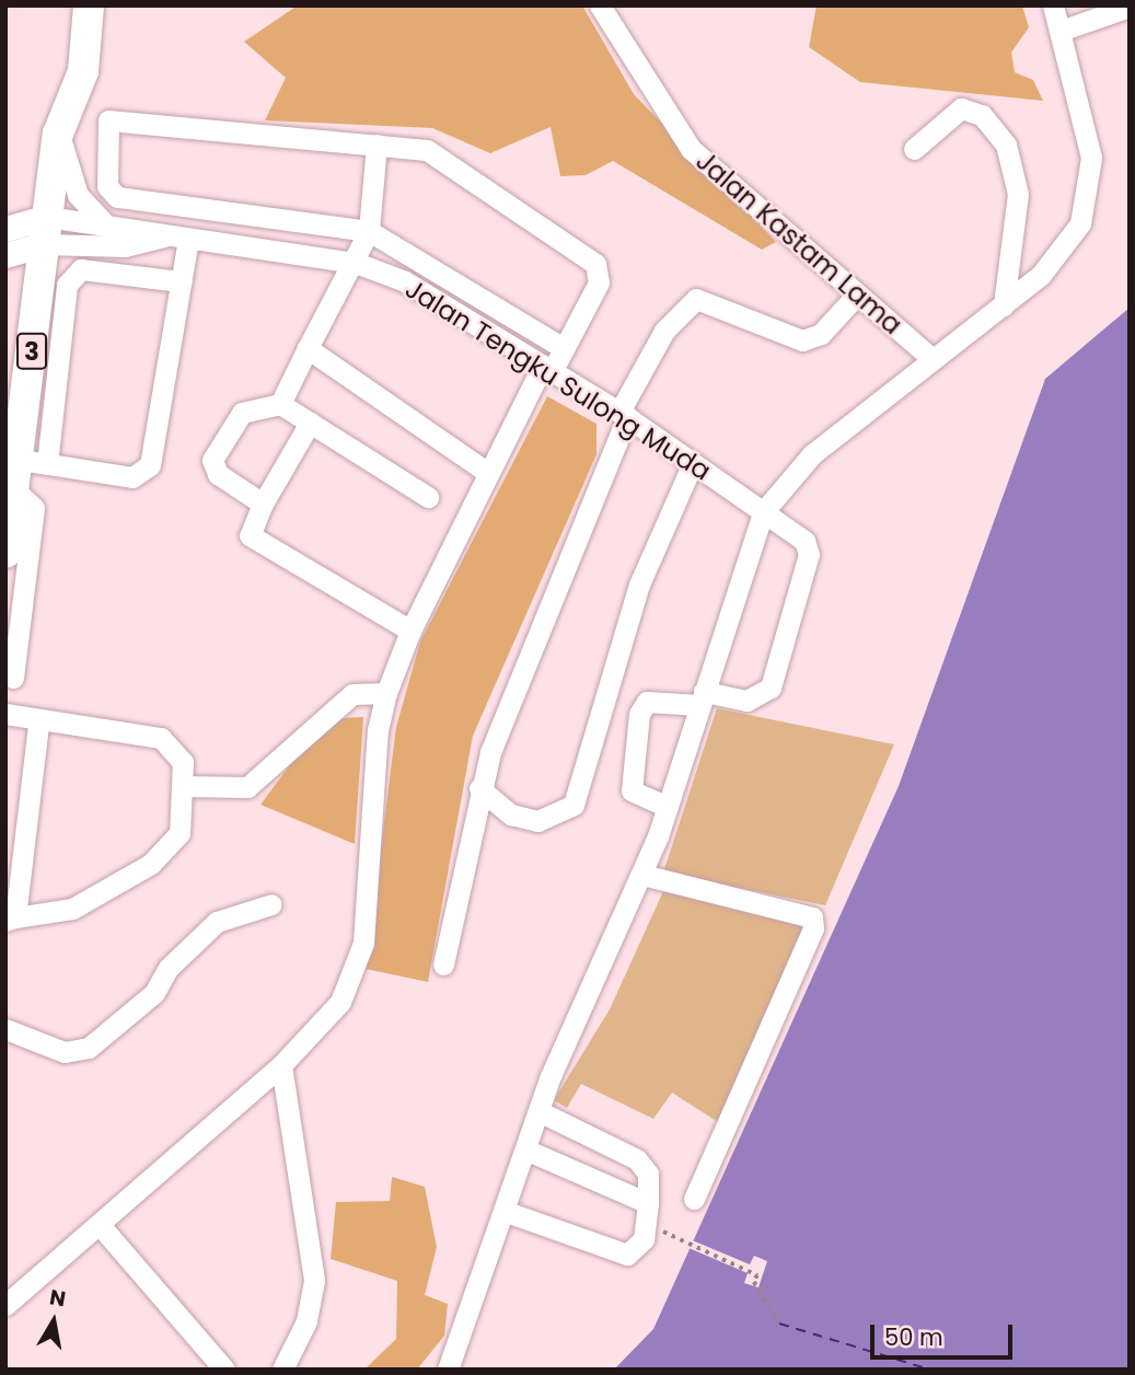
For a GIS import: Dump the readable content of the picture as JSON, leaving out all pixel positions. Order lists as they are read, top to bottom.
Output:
{
  "streets": {
    "highway": ["3"],
    "street": ["Jalan Kastam Lama", "Jalan Tengku Sulong Muda"]
  },
  "crossings": [
    ["3", "Jalan Tengku Sulong Muda"]
  ],
  "scale_bar": "50 m",
  "north": "top"
}
